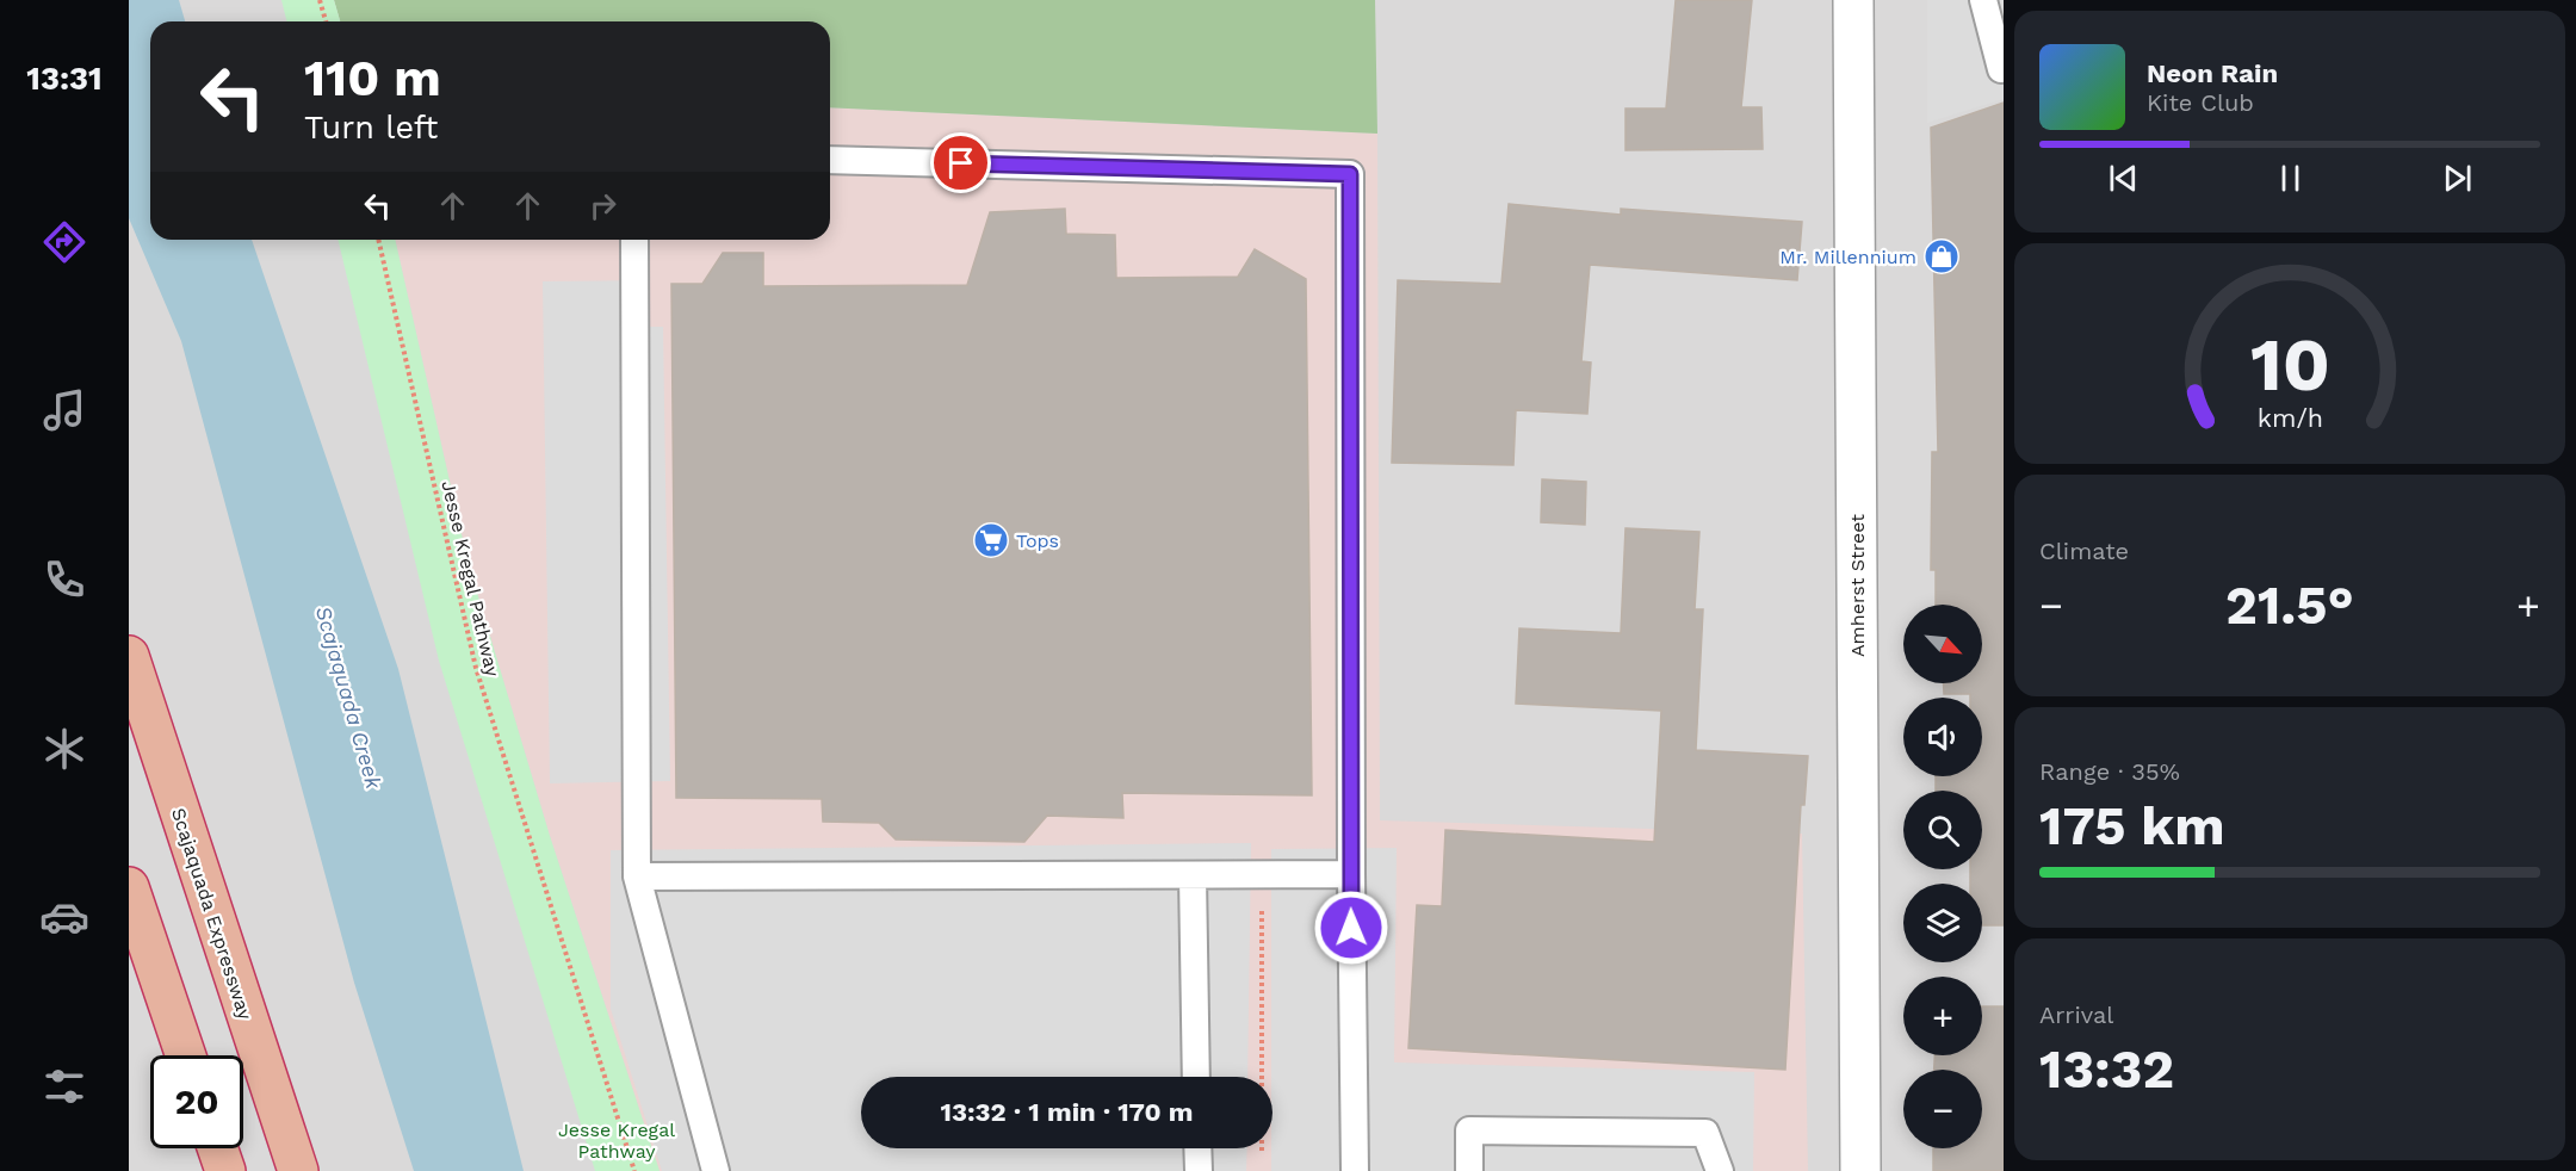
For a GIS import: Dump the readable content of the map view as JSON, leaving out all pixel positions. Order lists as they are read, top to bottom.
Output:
{
  "streets": {
    "highway": ["Scajaquada Expressway"],
    "street": ["Amherst Street"],
    "path": ["Jesse Kregal Pathway"]
  },
  "water": ["Scajaquada Creek"],
  "parks": ["Jesse Kregal Pathway"],
  "places": {
    "shop": ["Mr. Millennium"],
    "supermarket": ["Tops"]
  },
  "north": "bottom right",
  "page": {
    "tabs": "13:31",
    "turn": ["110 m", "Turn left"],
    "song": ["Neon Rain", "Kite Club"],
    "tile": [
      "Climate",
      ["Range · 35%", "175 km"],
      ["Arrival", "13:32"]
    ],
    "heat": ["−", "21.5°", "+"],
    "map_buttons": ["+", "−"],
    "limit": "20",
    "trip": "13:32 · 1 min · 170 m",
    "gauge": ["10", "km/h"]
  }
}
